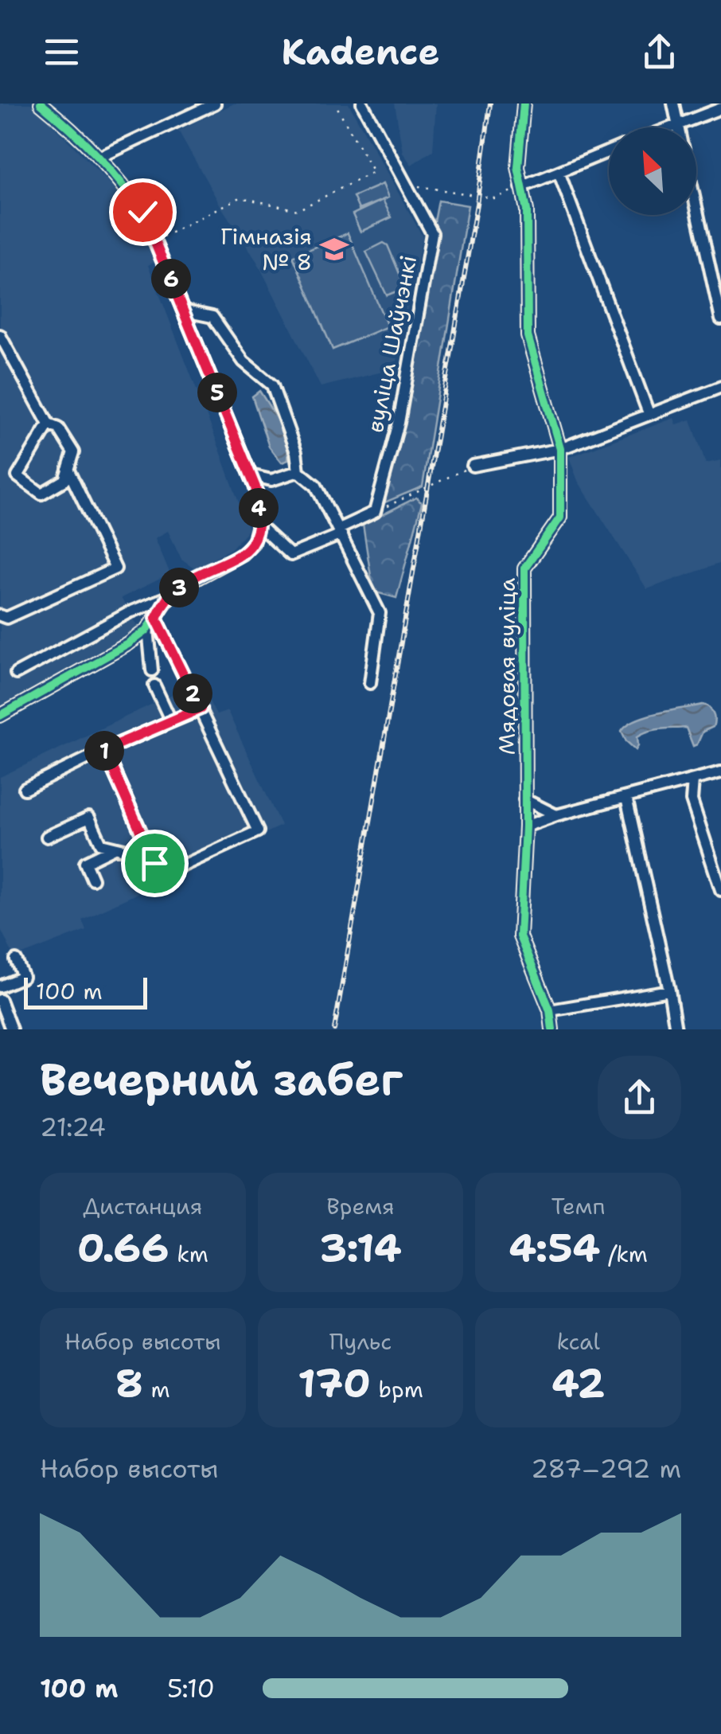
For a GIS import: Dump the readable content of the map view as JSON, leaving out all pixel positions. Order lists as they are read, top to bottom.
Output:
{
  "streets": {
    "street": ["вуліца Шаўчэнкі", "Мядовая вуліца"]
  },
  "places": {
    "school or university": ["Гімназія № 8"]
  },
  "scale_bar": "100 m",
  "north": "top left",
  "page": {
    "header": "Kadence",
    "pins": [
      "6",
      "5",
      "4",
      "3",
      "2",
      "1"
    ],
    "scale": "100 m",
    "heading": ["Вечерний забег", "21:24"],
    "stats": [
      ["Дистанция", "0.66 km"],
      ["Время", "3:14"],
      ["Темп", "4:54 /km"],
      ["Набор высоты", "8 m"],
      ["Пульс", "170 bpm"],
      ["kcal", "42"]
    ],
    "chart": ["Набор высоты", "287–292 m"],
    "list": [
      {
        "name": "100 m",
        "note": "5:10"
      }
    ]
  }
}
